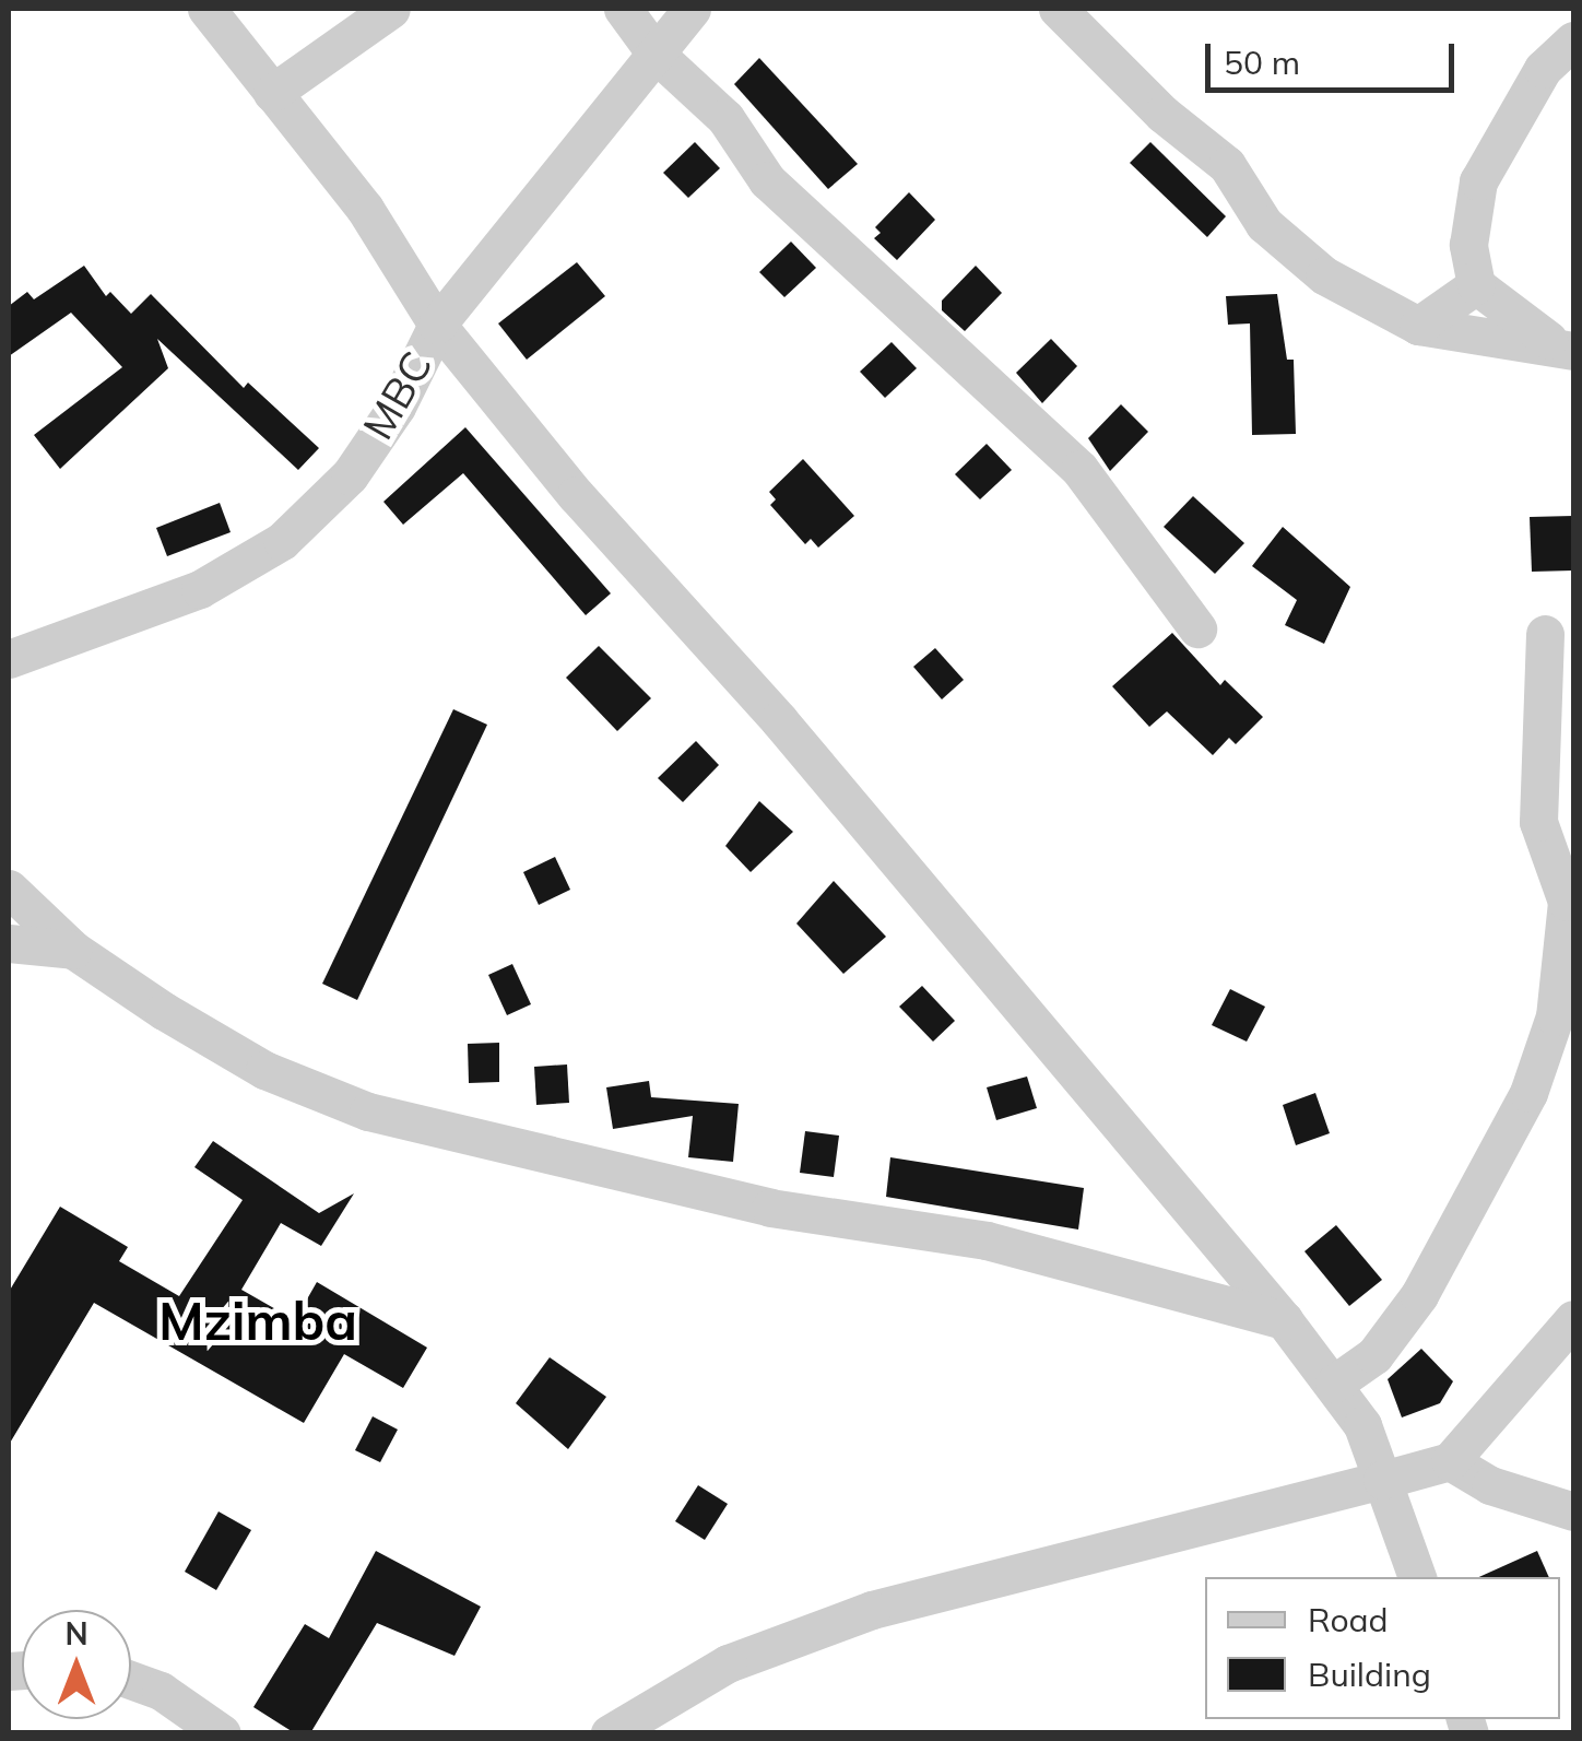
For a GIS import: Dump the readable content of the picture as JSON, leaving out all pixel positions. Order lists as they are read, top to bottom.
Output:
{
  "streets": {
    "street": ["MBC"]
  },
  "districts": ["Mzimba"],
  "legend": ["Road", "Building"],
  "scale_bar": "50 m",
  "north": "top"
}
